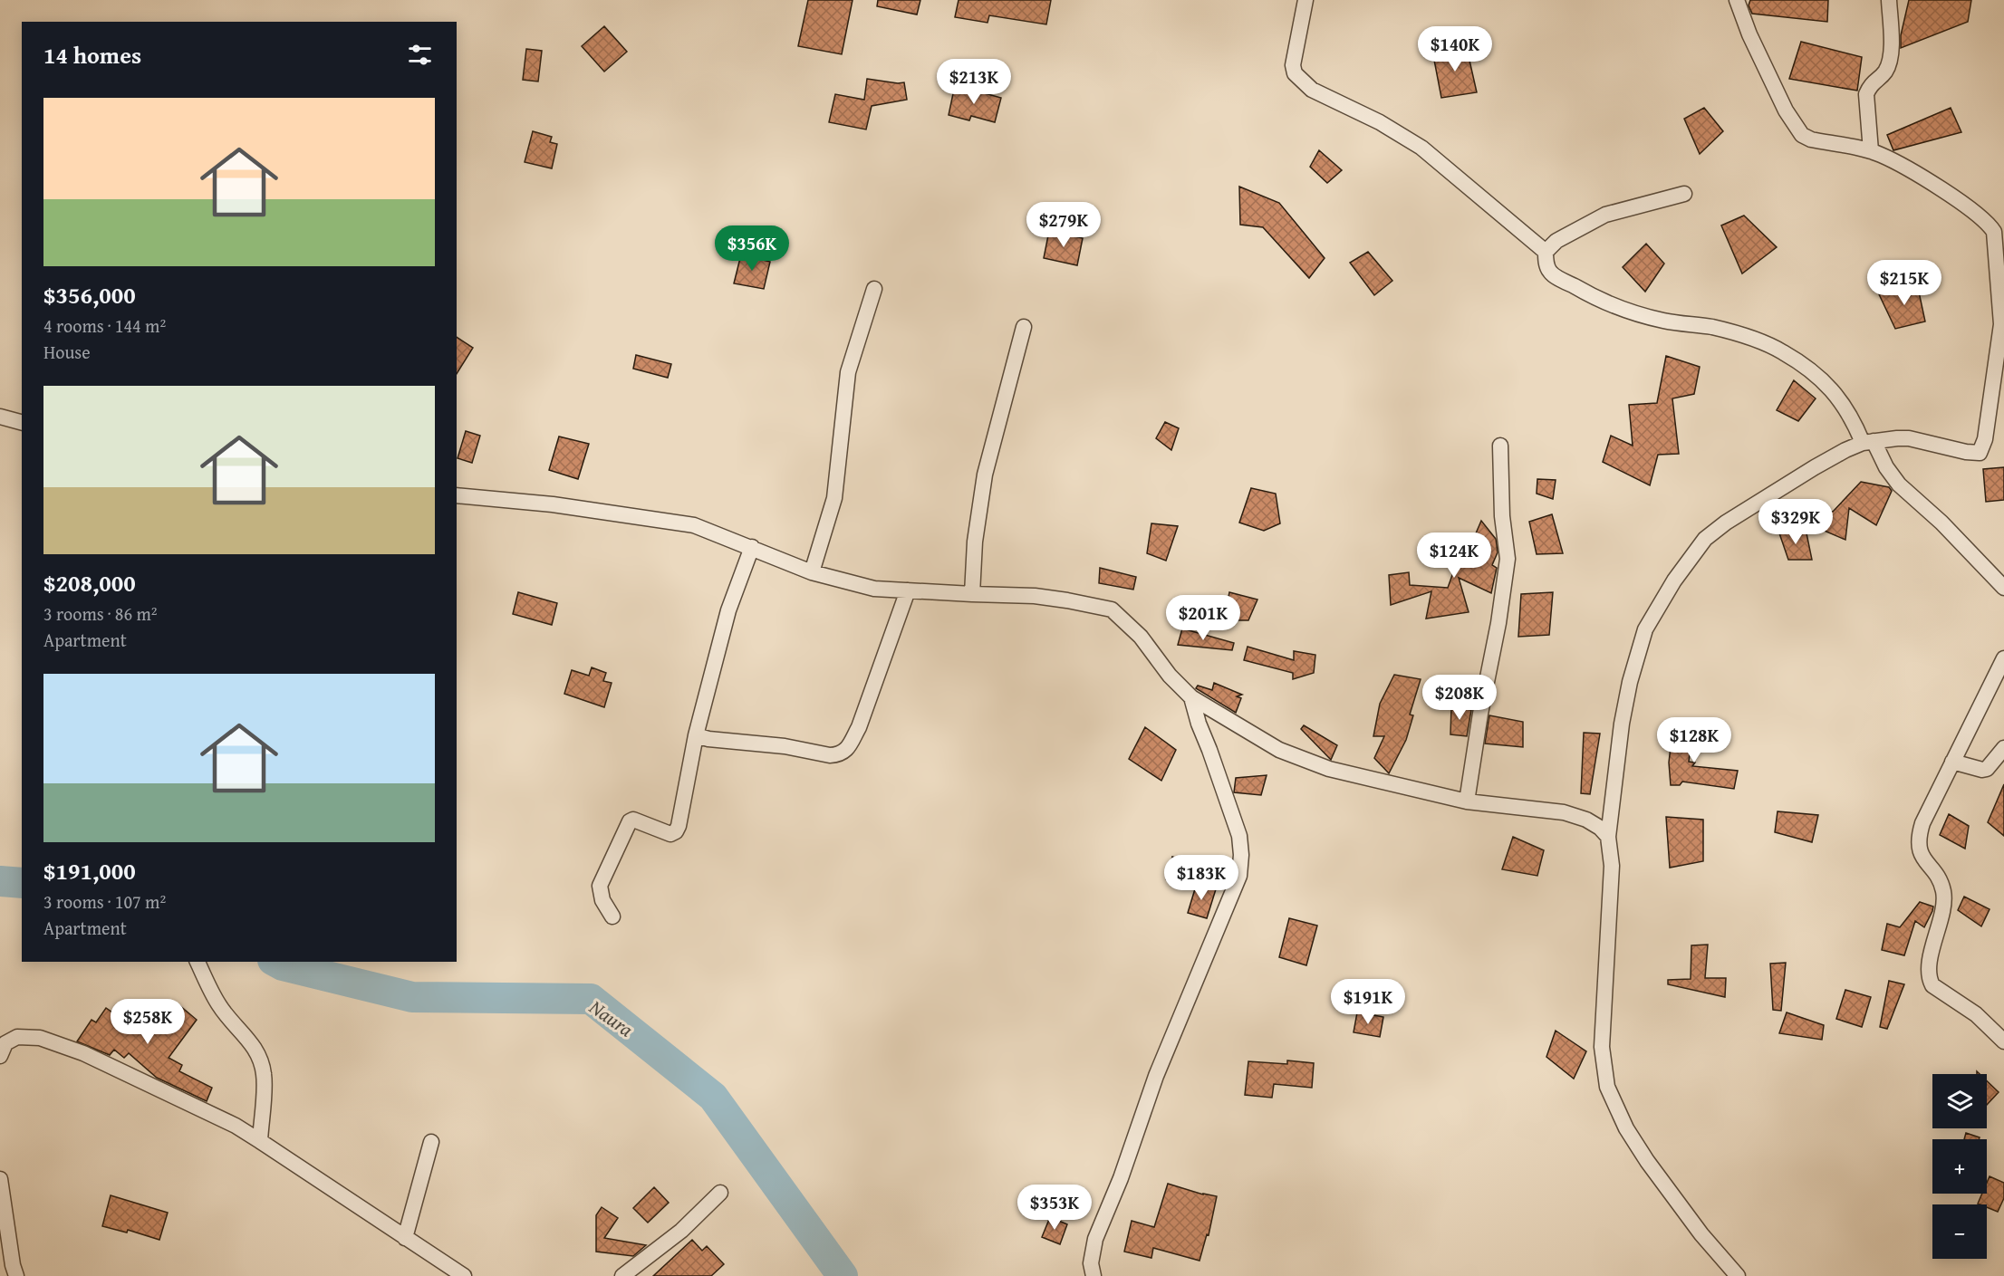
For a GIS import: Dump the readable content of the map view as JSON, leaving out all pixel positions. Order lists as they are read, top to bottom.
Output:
{
  "water": ["Naura"],
  "page": {
    "heading": "14 homes",
    "price": [
      "$140K",
      "$213K",
      "$279K",
      "$356K",
      "$215K",
      "$329K",
      "$124K",
      "$201K",
      "$208K",
      "$128K",
      "$183K",
      "$191K",
      "$258K",
      "$353K"
    ],
    "list": [
      {
        "name": "$356,000",
        "note": "4 rooms · 144 m² · House"
      },
      {
        "name": "$208,000",
        "note": "3 rooms · 86 m² · Apartment"
      },
      {
        "name": "$191,000",
        "note": "3 rooms · 107 m² · Apartment"
      }
    ],
    "map_buttons": ["+", "−"]
  }
}
